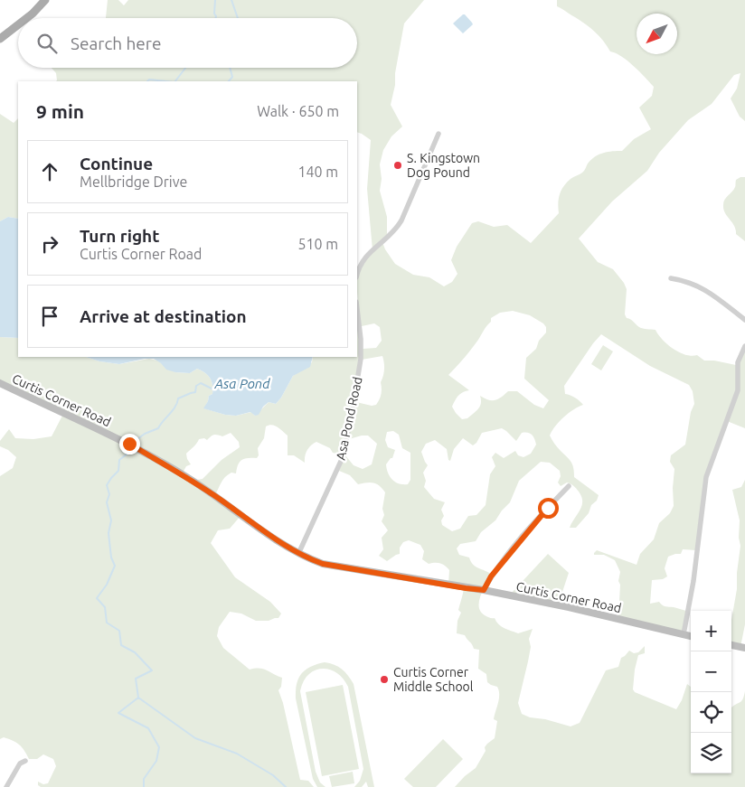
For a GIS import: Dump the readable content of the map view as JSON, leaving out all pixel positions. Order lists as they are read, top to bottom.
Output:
{
  "streets": {
    "street": ["Curtis Corner Road", "Asa Pond Road"]
  },
  "crossings": [
    ["Curtis Corner Road", "Asa Pond Road"]
  ],
  "water": ["Asa Pond"],
  "places": ["S. Kingstown Dog Pound", "Curtis Corner Middle School"],
  "north": "bottom left",
  "page": {
    "search": "Search here",
    "heading": ["9 min", "Walk · 650 m"],
    "list": [
      ["Continue", "Mellbridge Drive", "140 m"],
      ["Turn right", "Curtis Corner Road", "510 m"],
      "Arrive at destination"
    ],
    "map_buttons": ["+", "−"]
  }
}
